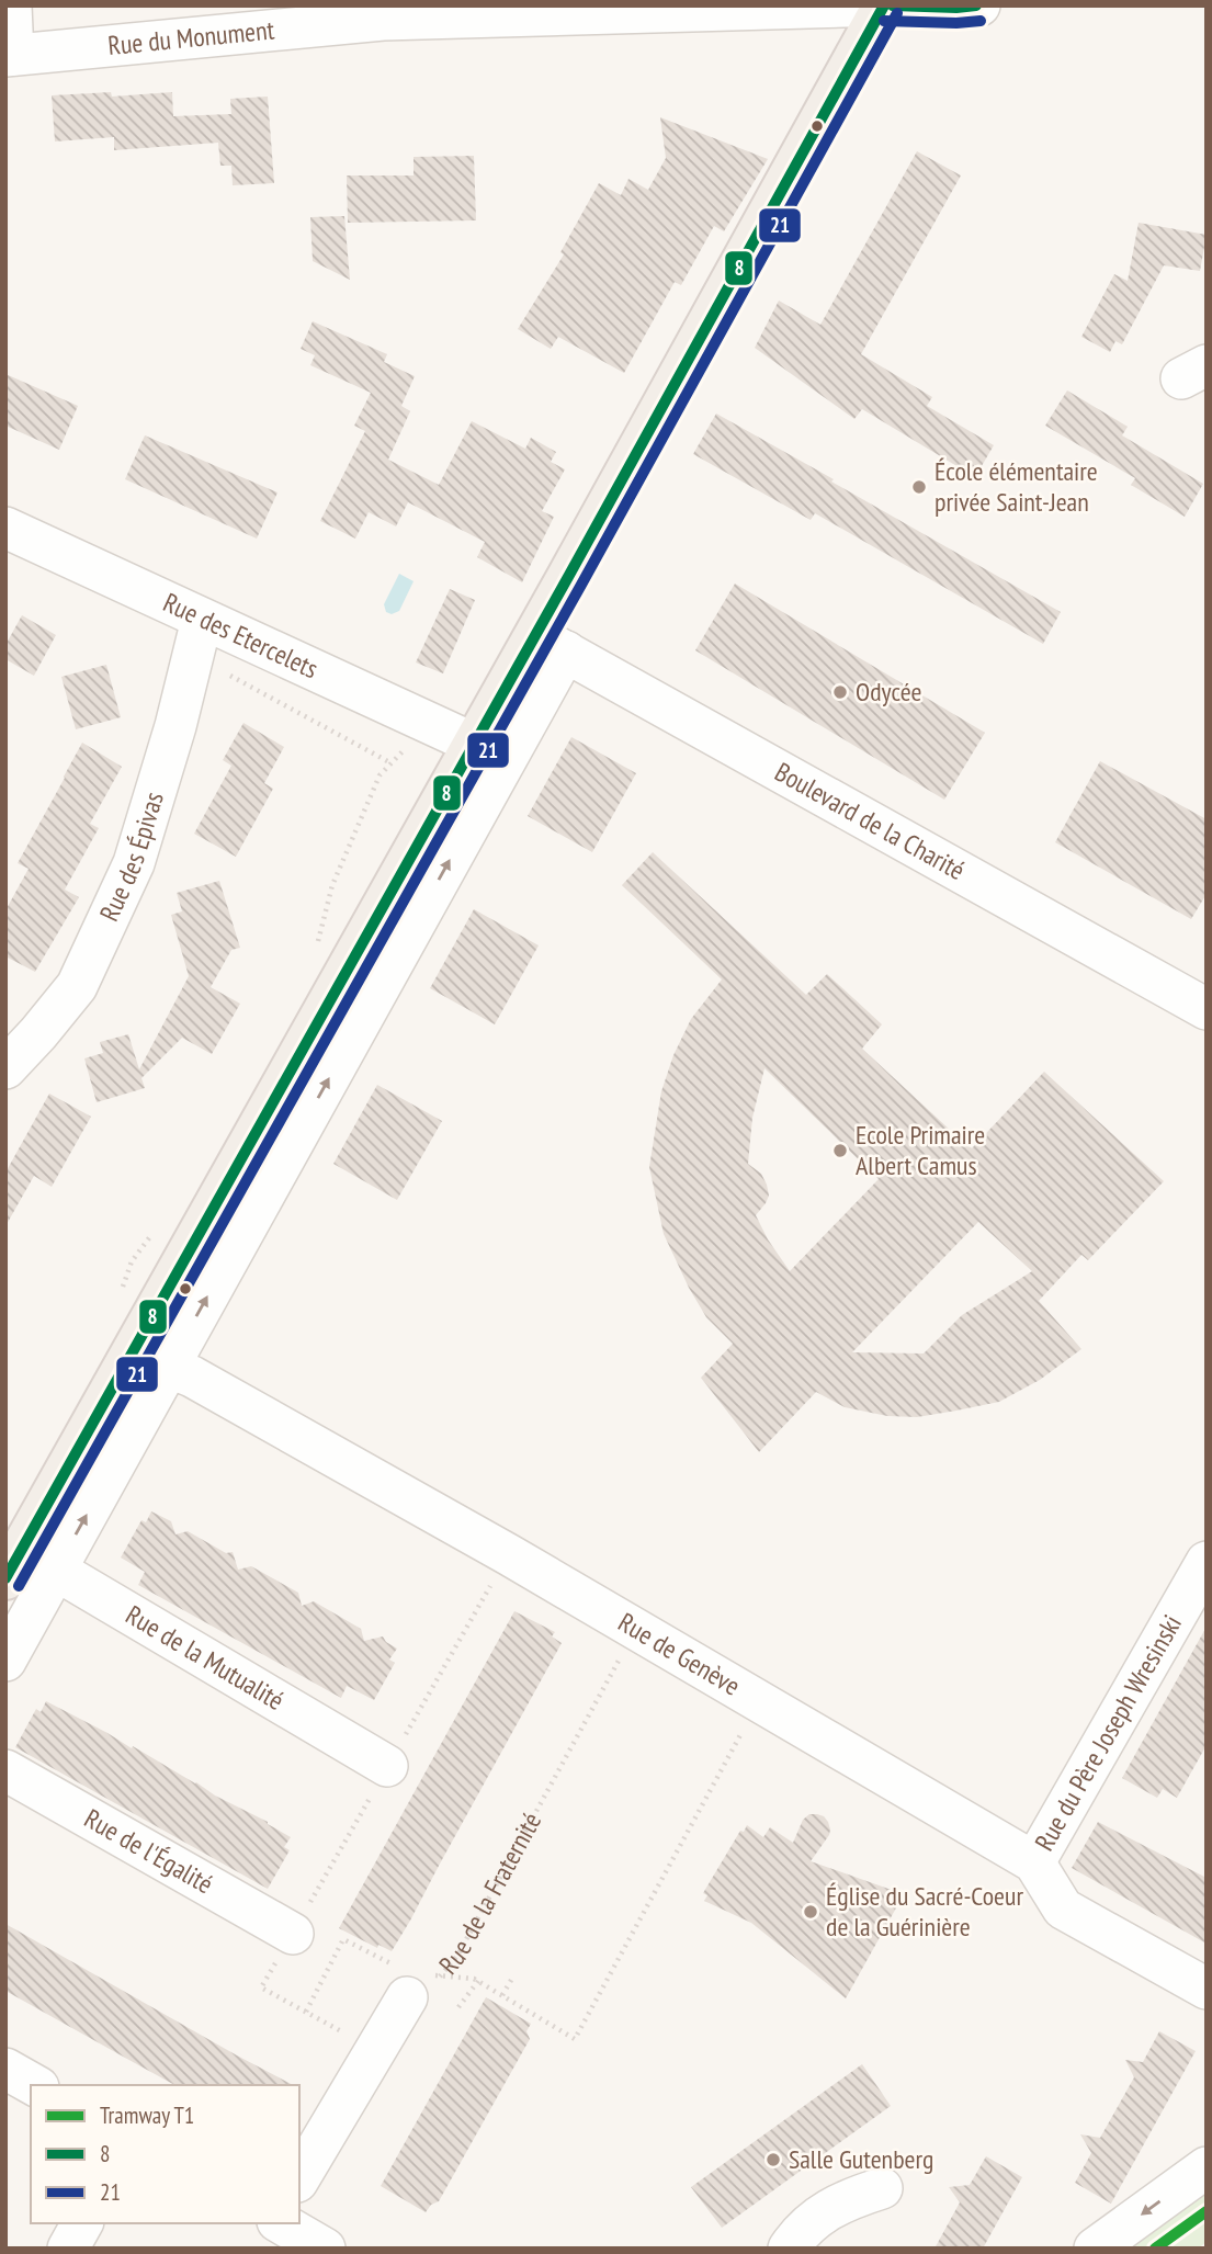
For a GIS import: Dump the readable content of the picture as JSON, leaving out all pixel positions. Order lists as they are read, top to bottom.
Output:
{
  "streets": {
    "street": [
      "Rue du Monument",
      "Rue des Etercelets",
      "Boulevard de la Charité",
      "Rue des Épivas",
      "Rue de Genève",
      "Rue de la Mutualité",
      "Rue du Père Joseph Wresinski",
      "Rue de l'Égalité"
    ],
    "path": ["Rue de la Fraternité"]
  },
  "crossings": [
    ["Rue des Etercelets", "Rue des Épivas"],
    ["Rue de Genève", "Rue du Père Joseph Wresinski"]
  ],
  "places": [
    "École élémentaire privée Saint-Jean",
    "Odycée",
    "Ecole Primaire Albert Camus",
    "Église du Sacré-Coeur de la Guérinière",
    "Salle Gutenberg"
  ],
  "lines": ["transit line 8", "transit line 21", "tram line T1"],
  "legend": ["Tramway T1", "8", "21"]
}
